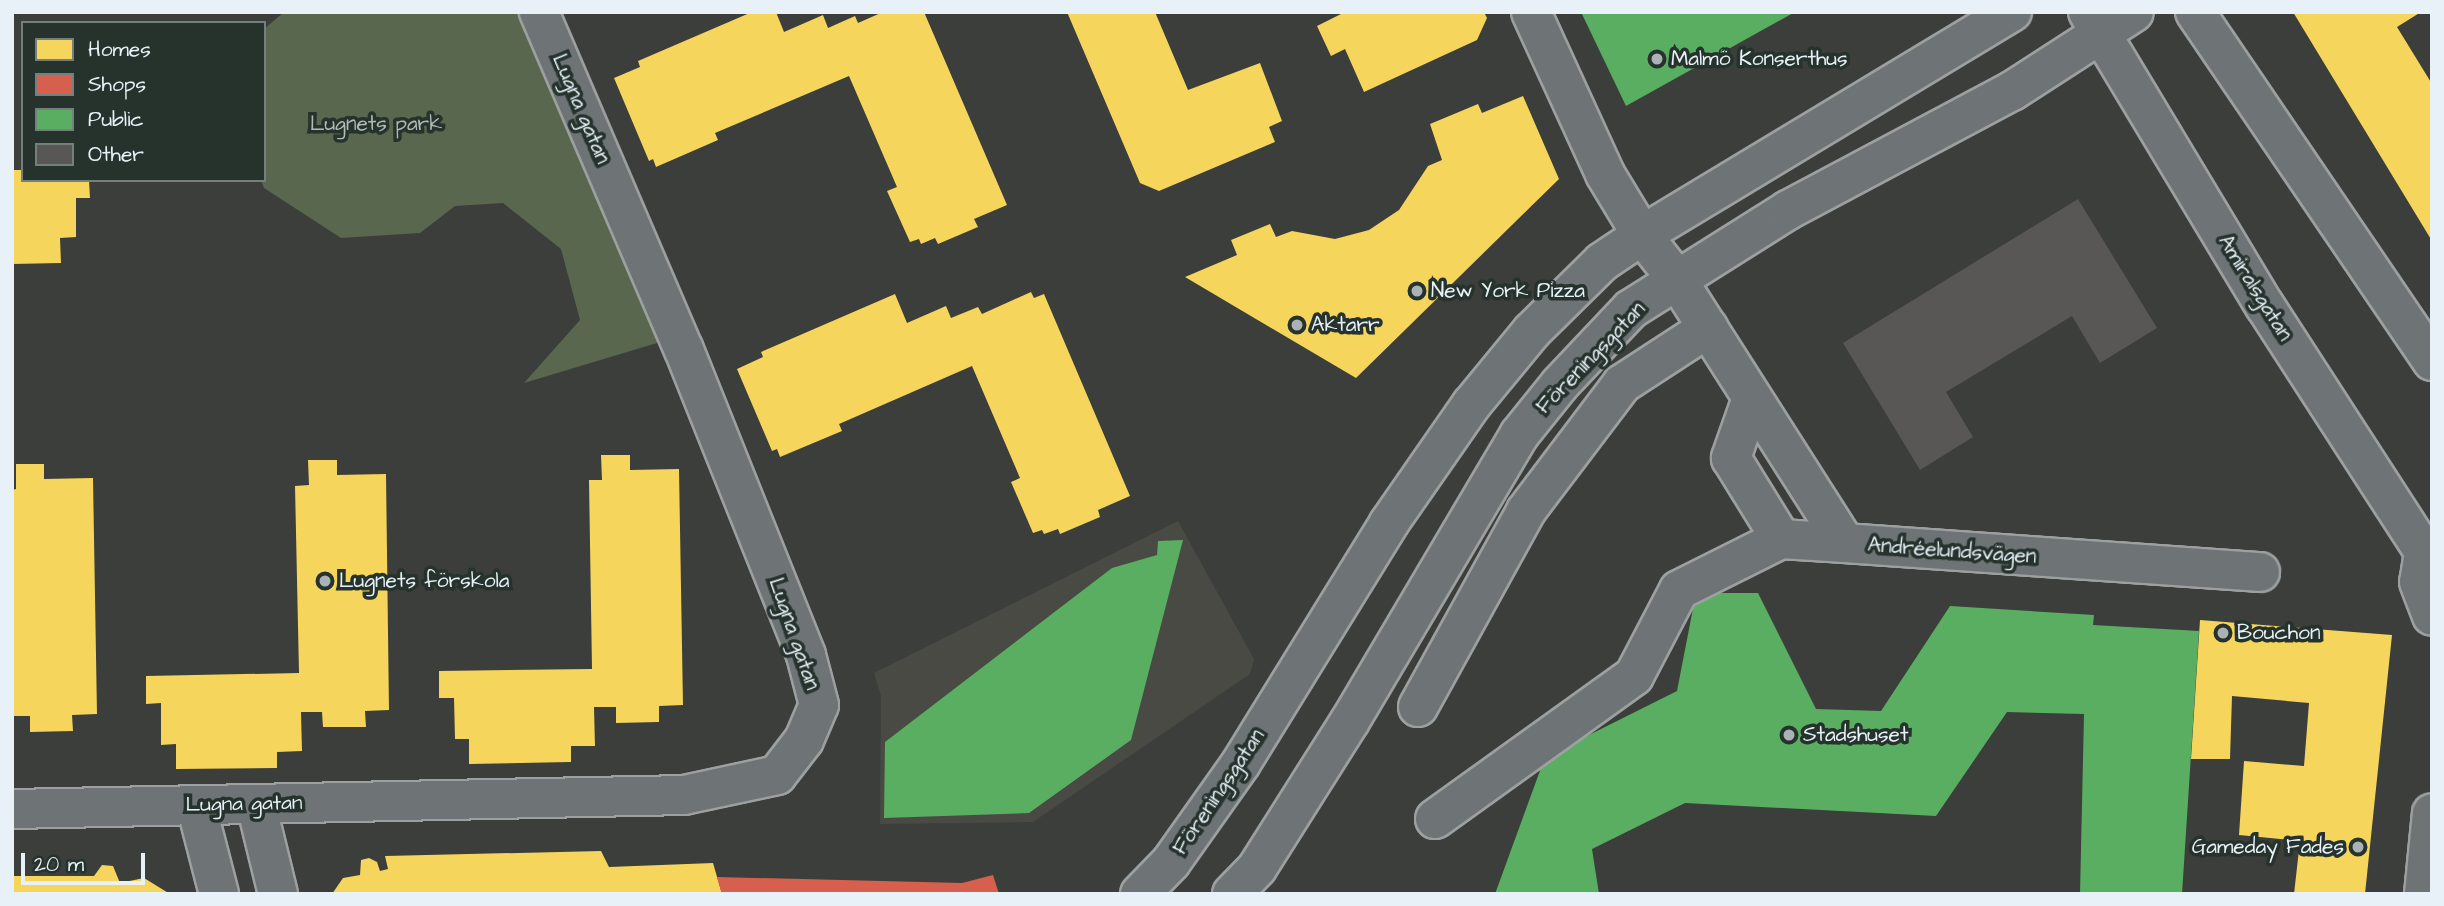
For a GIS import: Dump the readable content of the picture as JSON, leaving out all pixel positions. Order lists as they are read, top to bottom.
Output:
{
  "streets": {
    "street": [
      "Lugna gatan",
      "Amiralsgatan",
      "Föreningsgatan",
      "Andréelundsvägen"
    ]
  },
  "crossings": [
    ["Amiralsgatan", "Föreningsgatan"],
    ["Föreningsgatan", "Andréelundsvägen"]
  ],
  "parks": ["Lugnets park"],
  "places": [
    "Malmö Konserthus",
    "New York Pizza",
    "Aktarr",
    "Lugnets förskola",
    "Bouchon",
    "Stadshuset",
    "Gameday Fades"
  ],
  "legend": [
    "Homes",
    "Shops",
    "Public",
    "Other"
  ],
  "scale_bar": "20 m"
}
